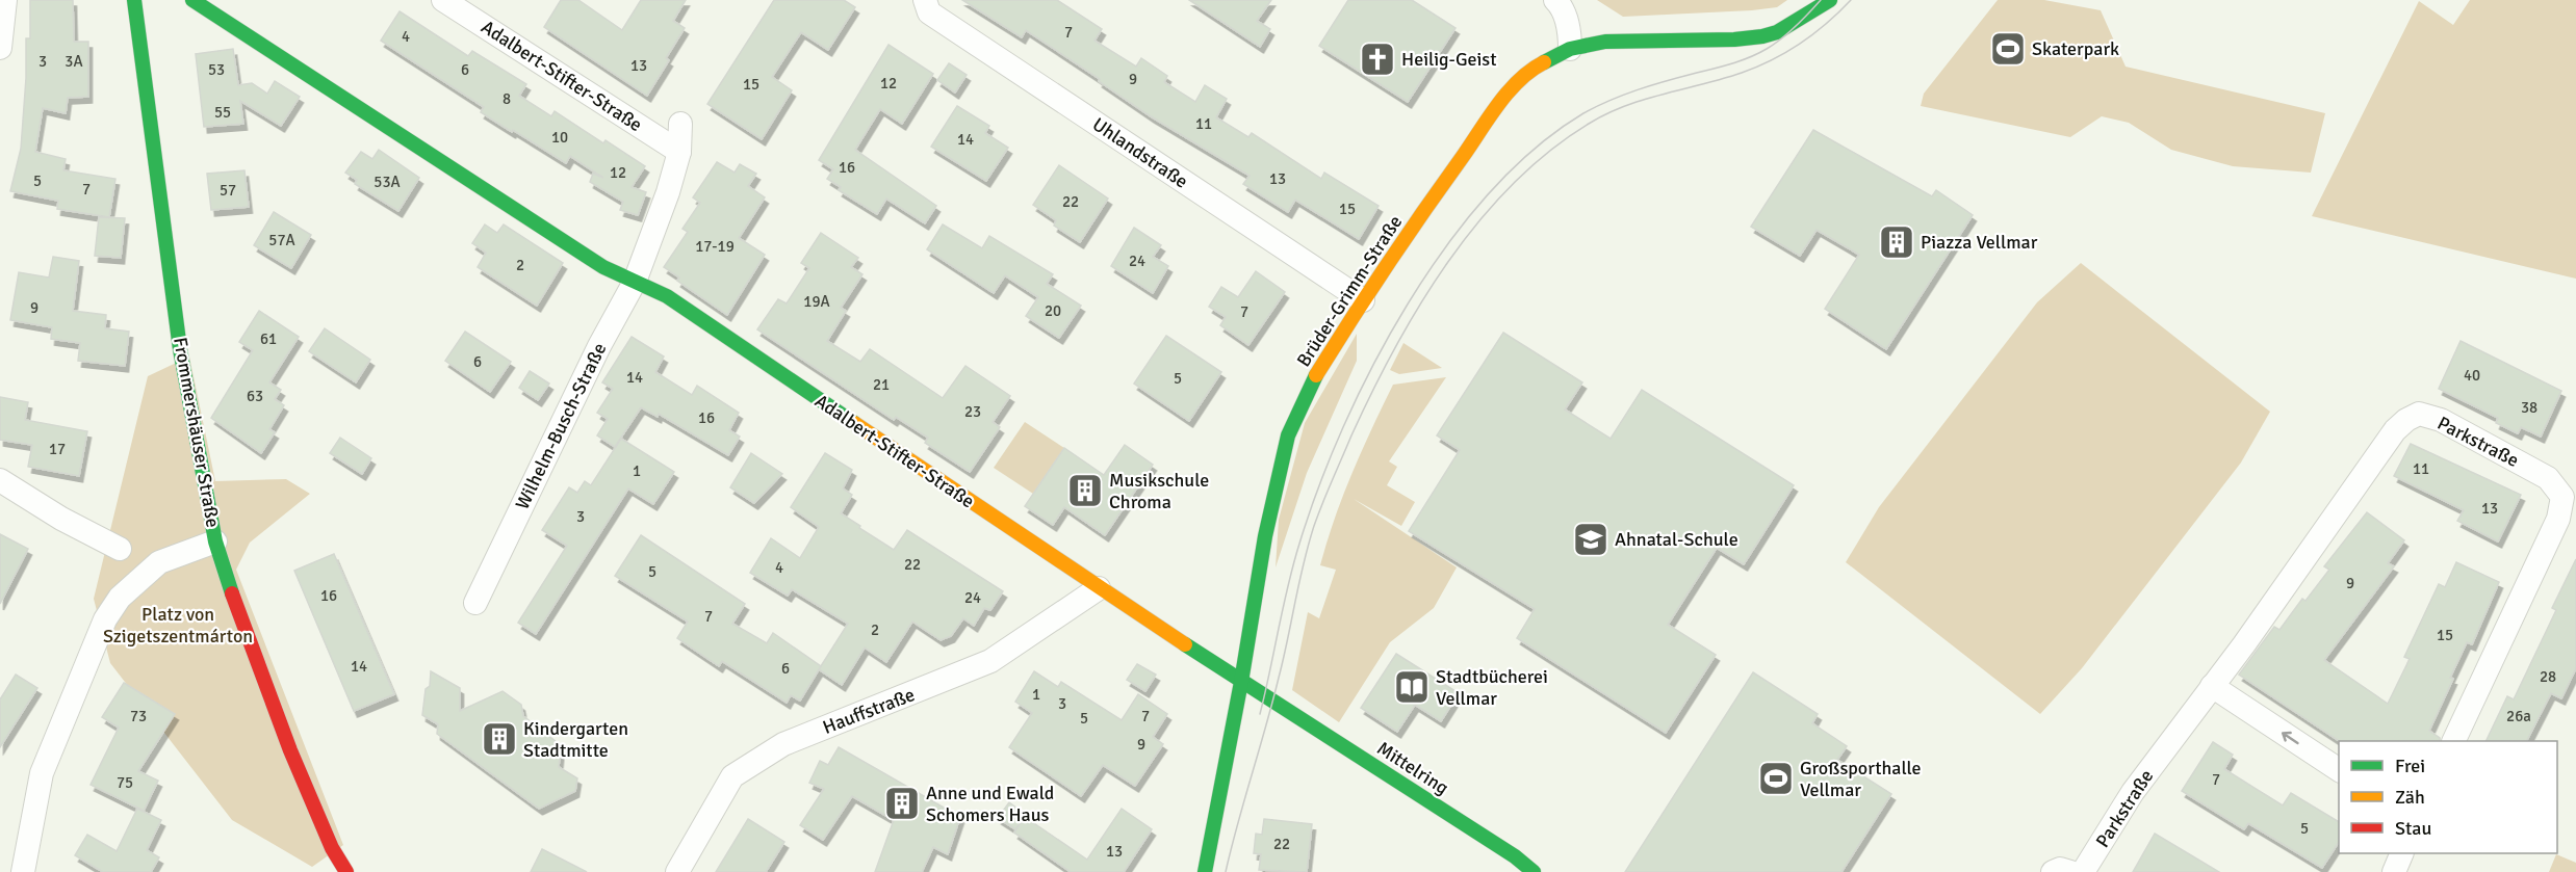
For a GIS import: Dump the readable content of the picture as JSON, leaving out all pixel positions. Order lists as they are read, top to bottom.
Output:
{
  "streets": {
    "street": [
      "Adalbert-Stifter-Straße",
      "Uhlandstraße",
      "Brüder-Grimm-Straße",
      "Wilhelm-Busch-Straße",
      "Frommershäuser Straße",
      "Parkstraße",
      "Hauffstraße",
      "Mittelring"
    ]
  },
  "crossings": [
    ["Adalbert-Stifter-Straße", "Brüder-Grimm-Straße"],
    ["Adalbert-Stifter-Straße", "Wilhelm-Busch-Straße"],
    ["Adalbert-Stifter-Straße", "Hauffstraße"],
    ["Adalbert-Stifter-Straße", "Mittelring"],
    ["Uhlandstraße", "Brüder-Grimm-Straße"]
  ],
  "parks": ["Platz von Szigetszentmárton"],
  "places": {
    "sports": ["Skaterpark", "Großsporthalle Vellmar"],
    "church": ["Heilig-Geist"],
    "building": [
      "Piazza Vellmar",
      "Musikschule Chroma",
      "Kindergarten Stadtmitte",
      "Anne und Ewald Schomers Haus"
    ],
    "school or university": ["Ahnatal-Schule"],
    "library": ["Stadtbücherei Vellmar"]
  },
  "house_numbers": [
    "7",
    "4",
    "3",
    "3A",
    "13",
    "53",
    "6",
    "9",
    "12",
    "15",
    "8",
    "55",
    "11",
    "10",
    "14",
    "16",
    "12",
    "13",
    "5",
    "53A",
    "7",
    "57",
    "22",
    "15",
    "57A",
    "17-19",
    "24",
    "2",
    "19A",
    "9",
    "20",
    "7",
    "61",
    "6",
    "40",
    "14",
    "5",
    "21",
    "63",
    "38",
    "23",
    "16",
    "17",
    "11",
    "1",
    "13",
    "3",
    "22",
    "4",
    "5",
    "9",
    "16",
    "24",
    "7",
    "2",
    "15",
    "14",
    "6",
    "28",
    "1",
    "3",
    "73",
    "7",
    "26a",
    "5",
    "9",
    "7",
    "75",
    "5",
    "22",
    "13"
  ],
  "legend": ["Frei", "Zäh", "Stau"]
}
